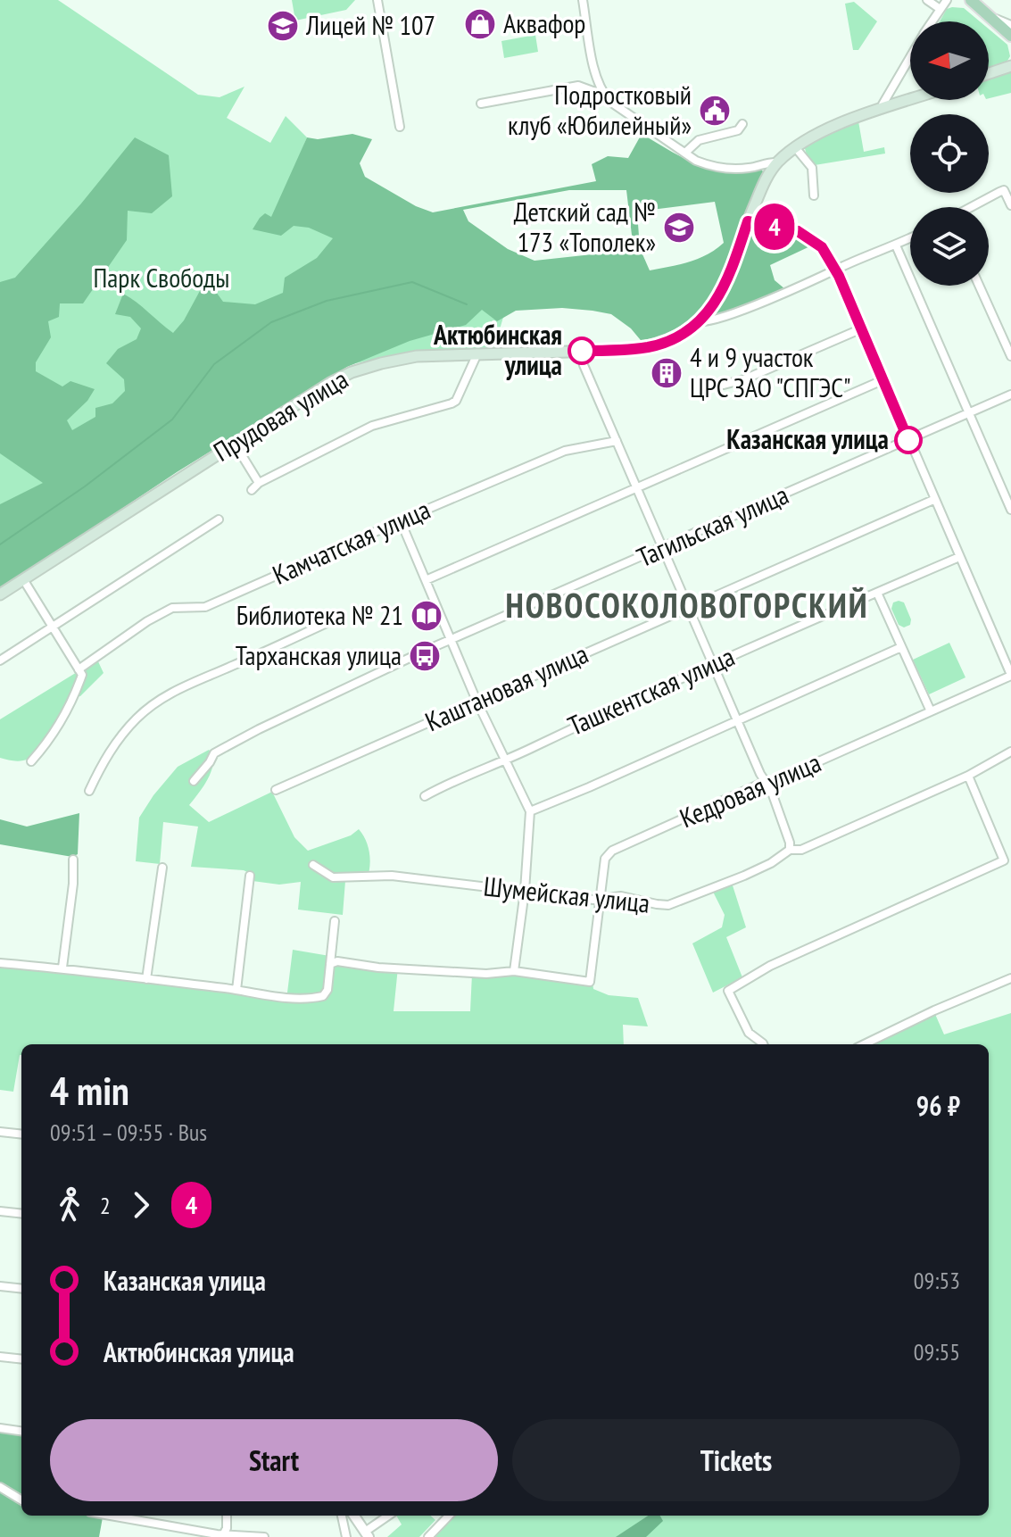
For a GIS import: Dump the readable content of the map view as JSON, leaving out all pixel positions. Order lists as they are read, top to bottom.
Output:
{
  "streets": {
    "main road": ["Прудовая улица"],
    "street": [
      "Тагильская улица",
      "Камчатская улица",
      "Каштановая улица",
      "Ташкентская улица",
      "Кедровая улица",
      "Шумейская улица"
    ]
  },
  "crossings": [
    ["Кедровая улица", "Шумейская улица"]
  ],
  "districts": ["НОВОСОКОЛОВОГОРСКИЙ"],
  "parks": ["Парк Свободы"],
  "places": {
    "shop": ["Аквафор"],
    "school or university": ["Лицей № 107", "Детский сад № 173 «Тополек»"],
    "public building": ["Подростковый клуб «Юбилейный»"],
    "other": ["Актюбинская улица", "Казанская улица"],
    "building": ["4 и 9 участок ЦРС ЗАО \"СПГЭС\""],
    "library": ["Библиотека № 21"],
    "bus stop": ["Тарханская улица"]
  },
  "lines": ["bus line 4"],
  "north": "left",
  "page": {
    "on_map": "4",
    "heading": ["4 min", "09:51 – 09:55 · Bus", "96 ₽"],
    "legs": ["2", "4"],
    "list": [
      {
        "name": "Казанская улица",
        "value": "09:53"
      },
      {
        "name": "Актюбинская улица",
        "value": "09:55"
      }
    ],
    "buttons": ["Start", "Tickets"]
  }
}
